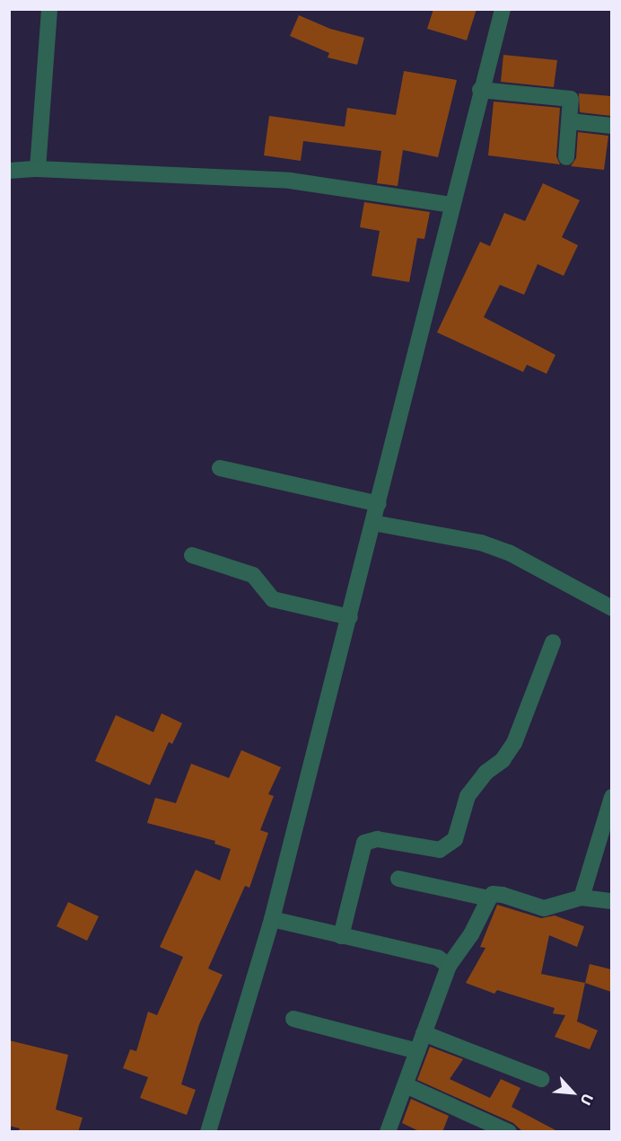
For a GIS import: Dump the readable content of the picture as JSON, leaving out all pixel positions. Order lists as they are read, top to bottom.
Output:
{
  "north": "bottom right"
}
